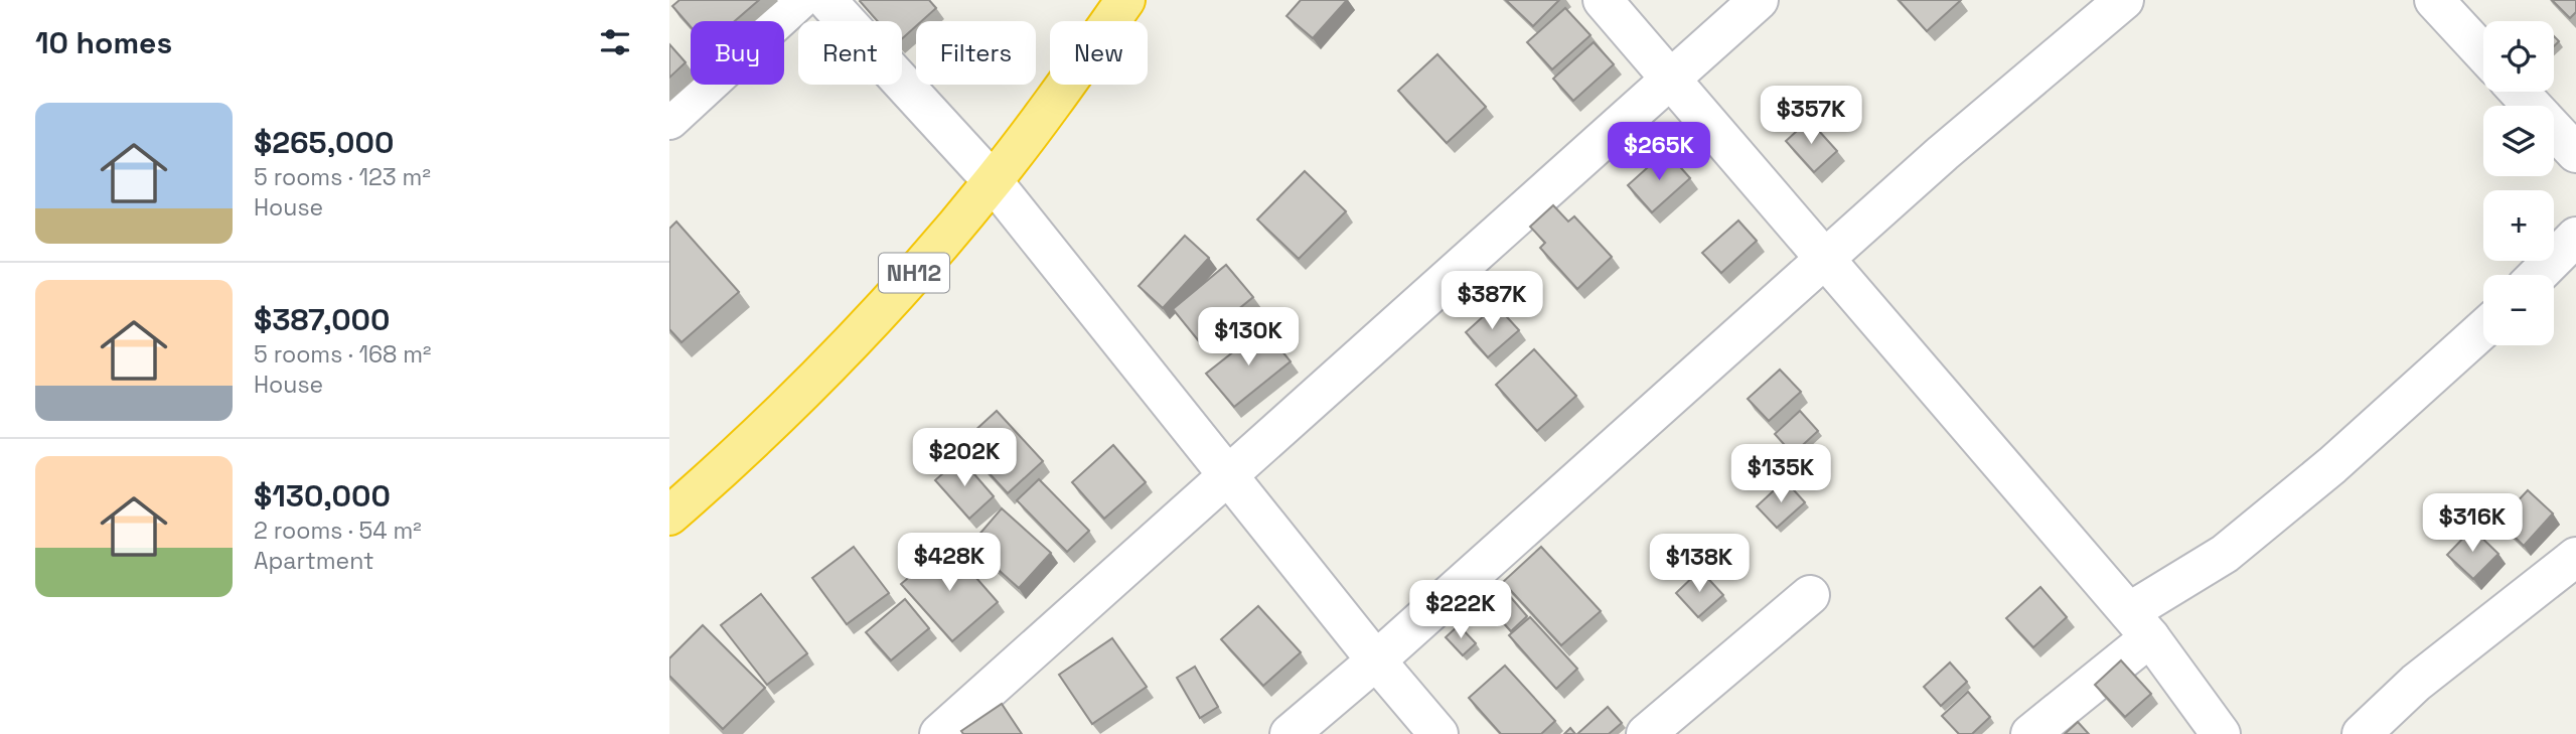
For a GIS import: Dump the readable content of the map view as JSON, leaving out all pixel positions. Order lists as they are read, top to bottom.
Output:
{
  "streets": {
    "highway": ["NH12"]
  },
  "page": {
    "heading": "10 homes",
    "map_buttons": ["+", "−"],
    "chip": [
      "Buy",
      "Rent",
      "Filters",
      "New"
    ],
    "list": [
      {
        "name": "$265,000",
        "note": "5 rooms · 123 m² · House"
      },
      {
        "name": "$387,000",
        "note": "5 rooms · 168 m² · House"
      },
      {
        "name": "$130,000",
        "note": "2 rooms · 54 m² · Apartment"
      }
    ],
    "price": [
      "$357K",
      "$265K",
      "$387K",
      "$130K",
      "$202K",
      "$135K",
      "$316K",
      "$428K",
      "$138K",
      "$222K"
    ]
  }
}
